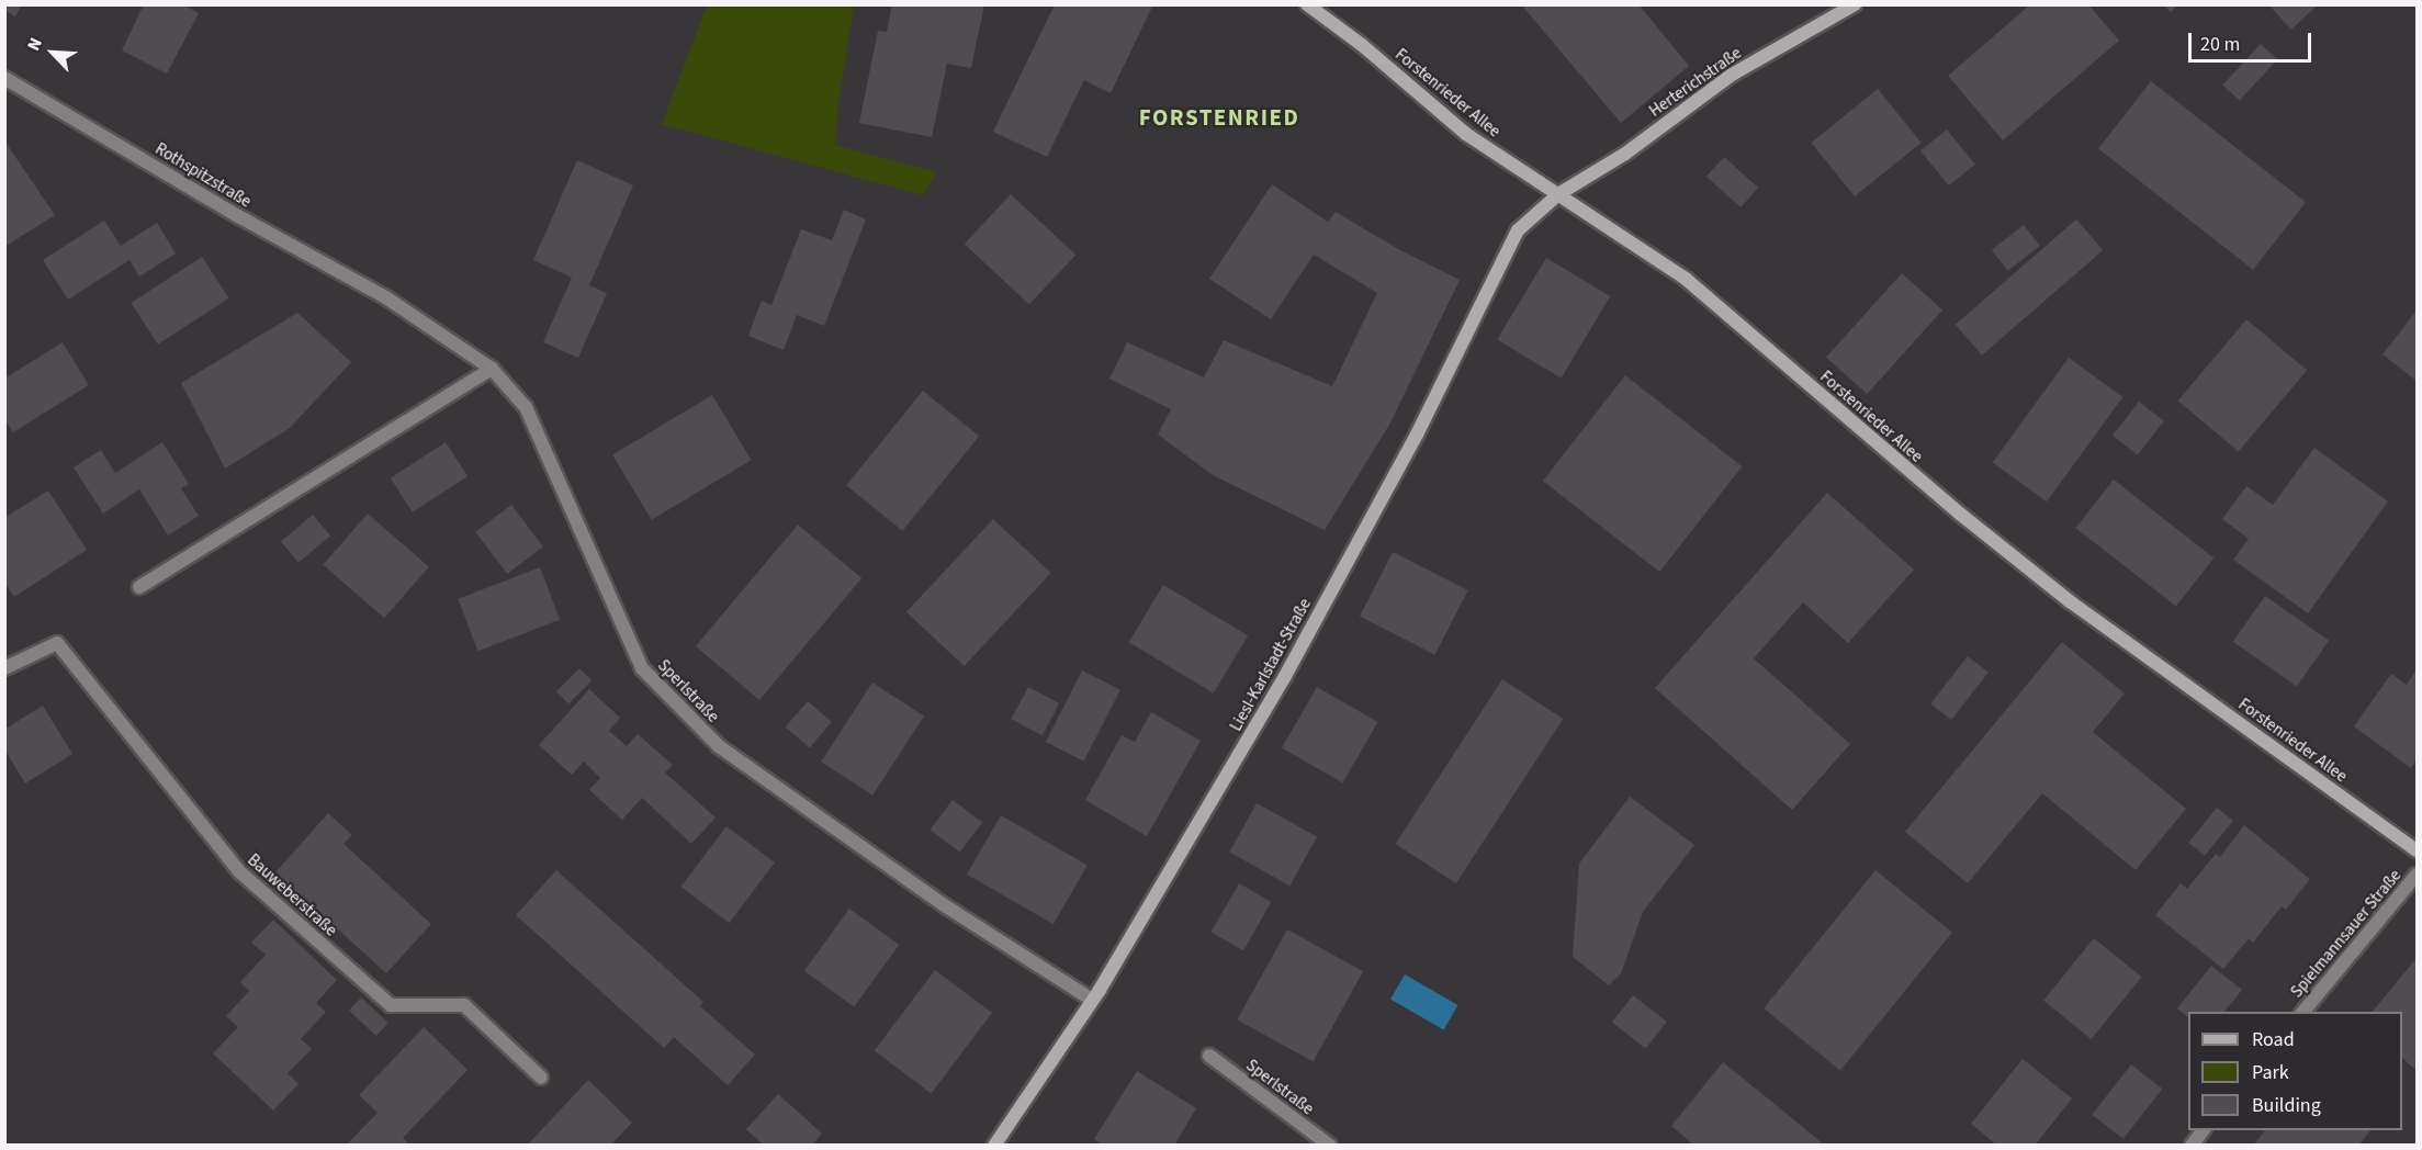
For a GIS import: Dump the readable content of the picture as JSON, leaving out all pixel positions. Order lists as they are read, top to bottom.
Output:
{
  "streets": {
    "main road": ["Herterichstraße", "Forstenrieder Allee", "Liesl-Karlstadt-Straße"],
    "street": [
      "Rothspitzstraße",
      "Sperlstraße",
      "Bauweberstraße",
      "Spielmannsauer Straße"
    ]
  },
  "crossings": [
    ["Herterichstraße", "Forstenrieder Allee"],
    ["Herterichstraße", "Liesl-Karlstadt-Straße"],
    ["Forstenrieder Allee", "Liesl-Karlstadt-Straße"],
    ["Rothspitzstraße", "Sperlstraße"],
    ["Liesl-Karlstadt-Straße", "Sperlstraße"]
  ],
  "districts": ["FORSTENRIED"],
  "legend": ["Road", "Park", "Building"],
  "scale_bar": "20 m",
  "north": "top left"
}
